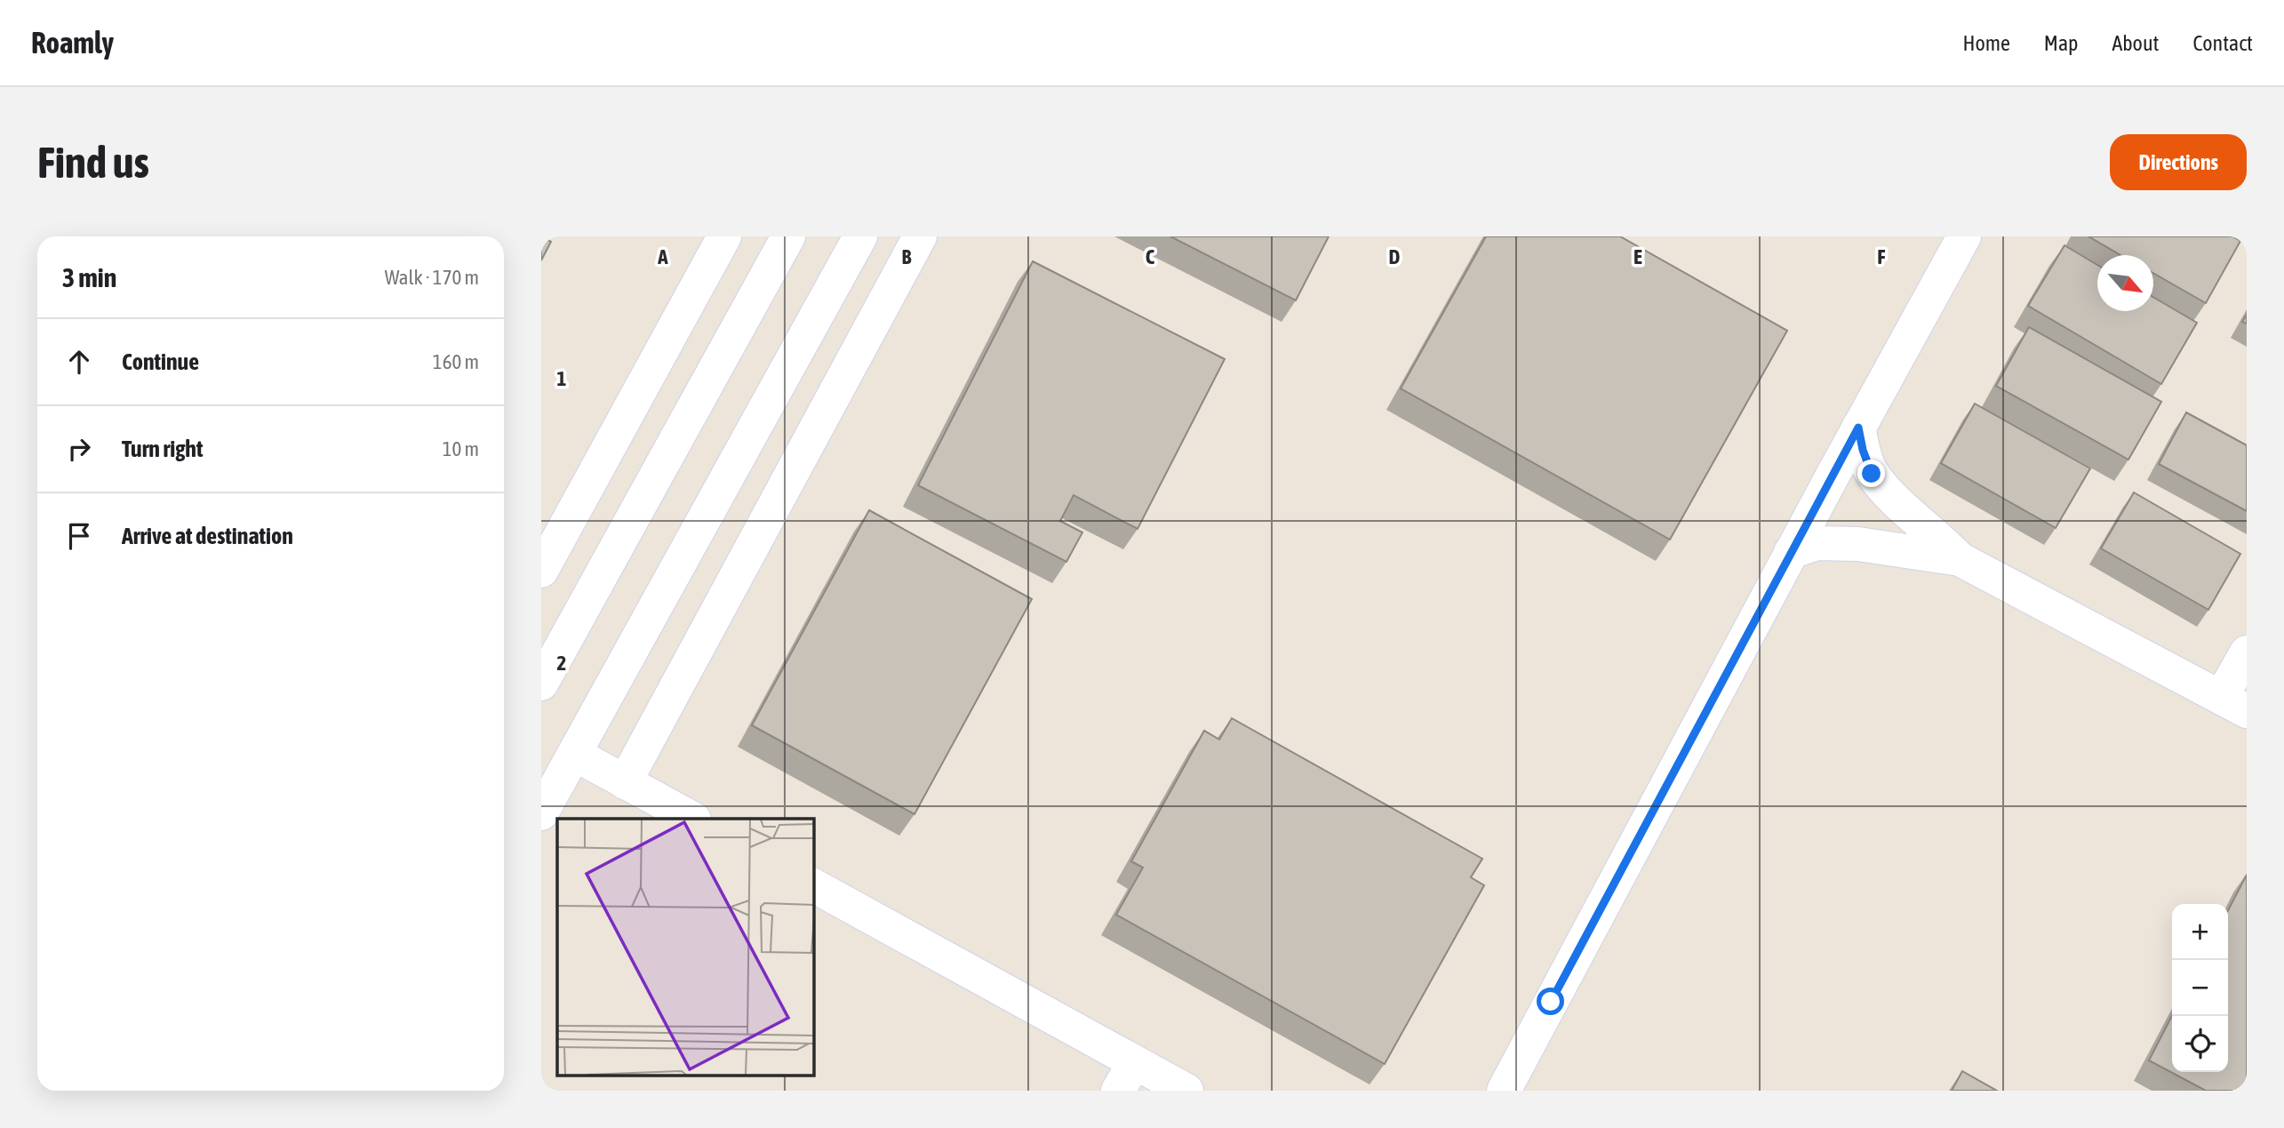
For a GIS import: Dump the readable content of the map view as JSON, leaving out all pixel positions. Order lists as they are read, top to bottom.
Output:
{
  "north": "bottom right",
  "page": {
    "header": "Roamly",
    "nav": [
      "Home",
      "Map",
      "About",
      "Contact"
    ],
    "buttons": "Directions",
    "title": "Find us",
    "heading": ["3 min", "Walk · 170 m"],
    "list": [
      ["Continue", "160 m"],
      ["Turn right", "10 m"],
      "Arrive at destination"
    ],
    "map_buttons": ["+", "−"]
  },
  "grid": {
    "columns": [
      "A",
      "B",
      "C",
      "D",
      "E",
      "F"
    ],
    "rows": ["1", "2"]
  }
}
